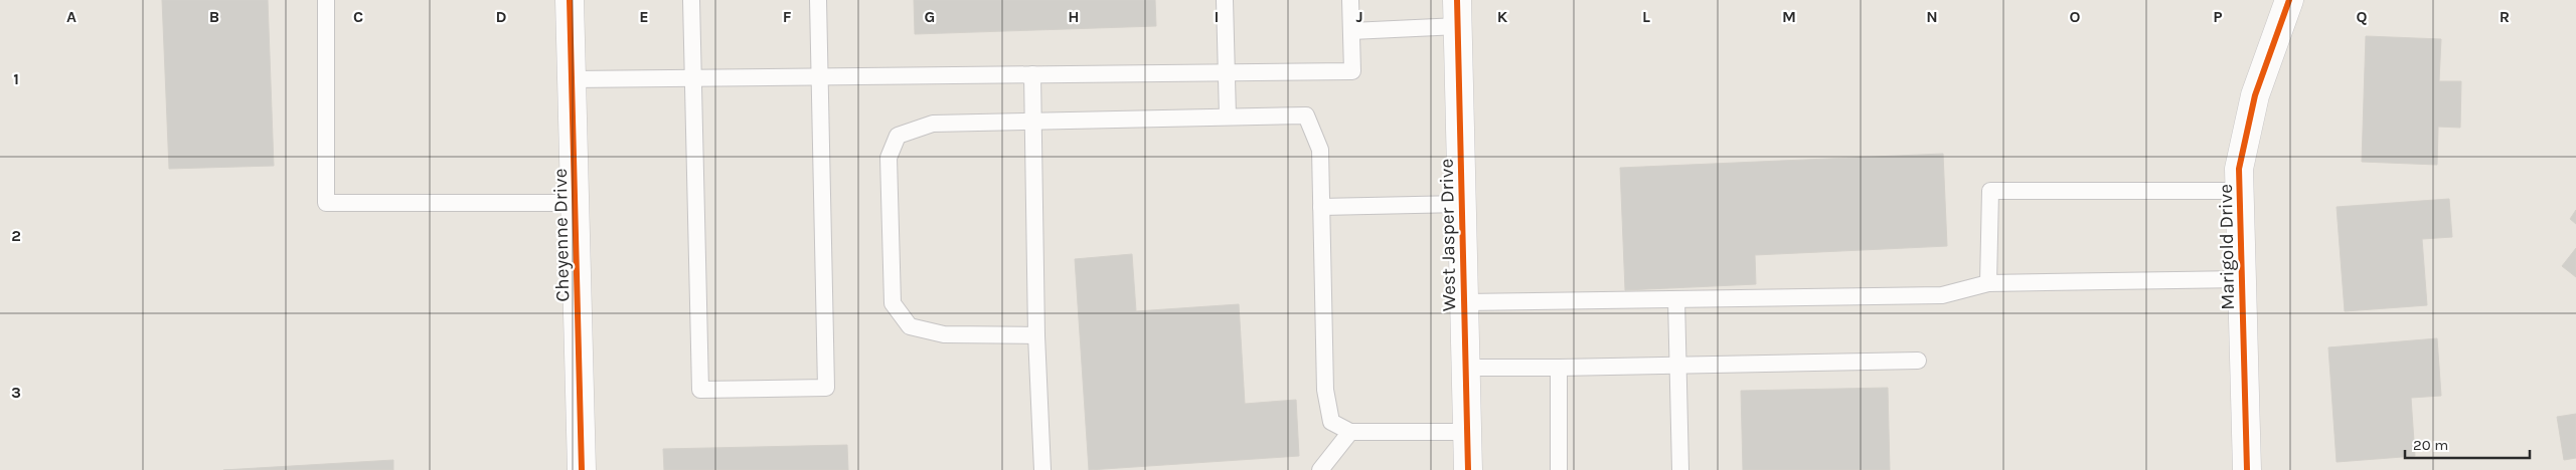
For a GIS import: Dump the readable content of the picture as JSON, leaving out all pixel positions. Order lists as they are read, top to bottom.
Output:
{
  "streets": {
    "street": ["Cheyenne Drive", "West Jasper Drive", "Marigold Drive"]
  },
  "scale_bar": "20 m",
  "grid": {
    "columns": [
      "A",
      "B",
      "C",
      "D",
      "E",
      "F",
      "G",
      "H",
      "I",
      "J",
      "K",
      "L",
      "M",
      "N",
      "O",
      "P",
      "Q",
      "R"
    ],
    "rows": ["1", "2", "3"]
  }
}
